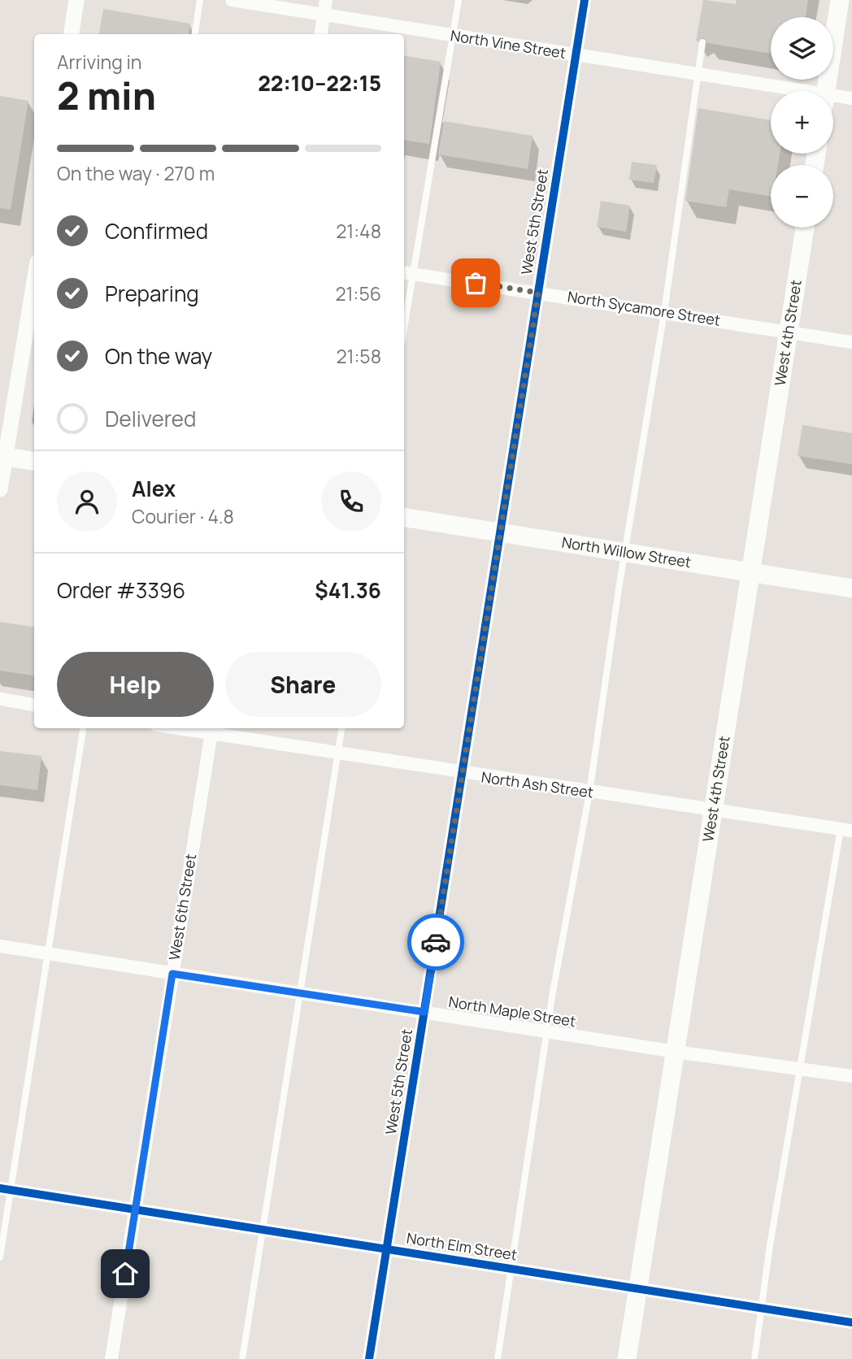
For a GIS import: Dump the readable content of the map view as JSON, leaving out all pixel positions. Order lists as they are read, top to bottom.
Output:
{
  "streets": {
    "main road": ["West 4th Street", "North Willow Street"],
    "street": [
      "North Vine Street",
      "West 5th Street",
      "North Sycamore Street",
      "North Ash Street",
      "West 6th Street",
      "North Maple Street",
      "North Elm Street"
    ]
  },
  "crossings": [
    ["North Vine Street", "West 5th Street"],
    ["West 5th Street", "North Sycamore Street"],
    ["West 5th Street", "North Willow Street"],
    ["West 5th Street", "North Ash Street"],
    ["West 5th Street", "North Maple Street"],
    ["West 5th Street", "North Elm Street"],
    ["North Sycamore Street", "West 4th Street"],
    ["West 4th Street", "North Willow Street"],
    ["West 4th Street", "North Ash Street"],
    ["West 4th Street", "North Maple Street"],
    ["West 4th Street", "North Elm Street"],
    ["North Ash Street", "West 6th Street"],
    ["West 6th Street", "North Maple Street"],
    ["West 6th Street", "North Elm Street"]
  ],
  "page": {
    "map_buttons": ["+", "−"],
    "heading": ["2 min", "Arriving in", "22:10–22:15"],
    "panel": [
      "Alex",
      "Courier · 4.8",
      "Order #3396",
      "$41.36"
    ],
    "bar": "On the way · 270 m",
    "list": [
      ["Confirmed", "21:48"],
      ["Preparing", "21:56"],
      ["On the way", "21:58"],
      "Delivered"
    ],
    "buttons": ["Help", "Share"]
  }
}
